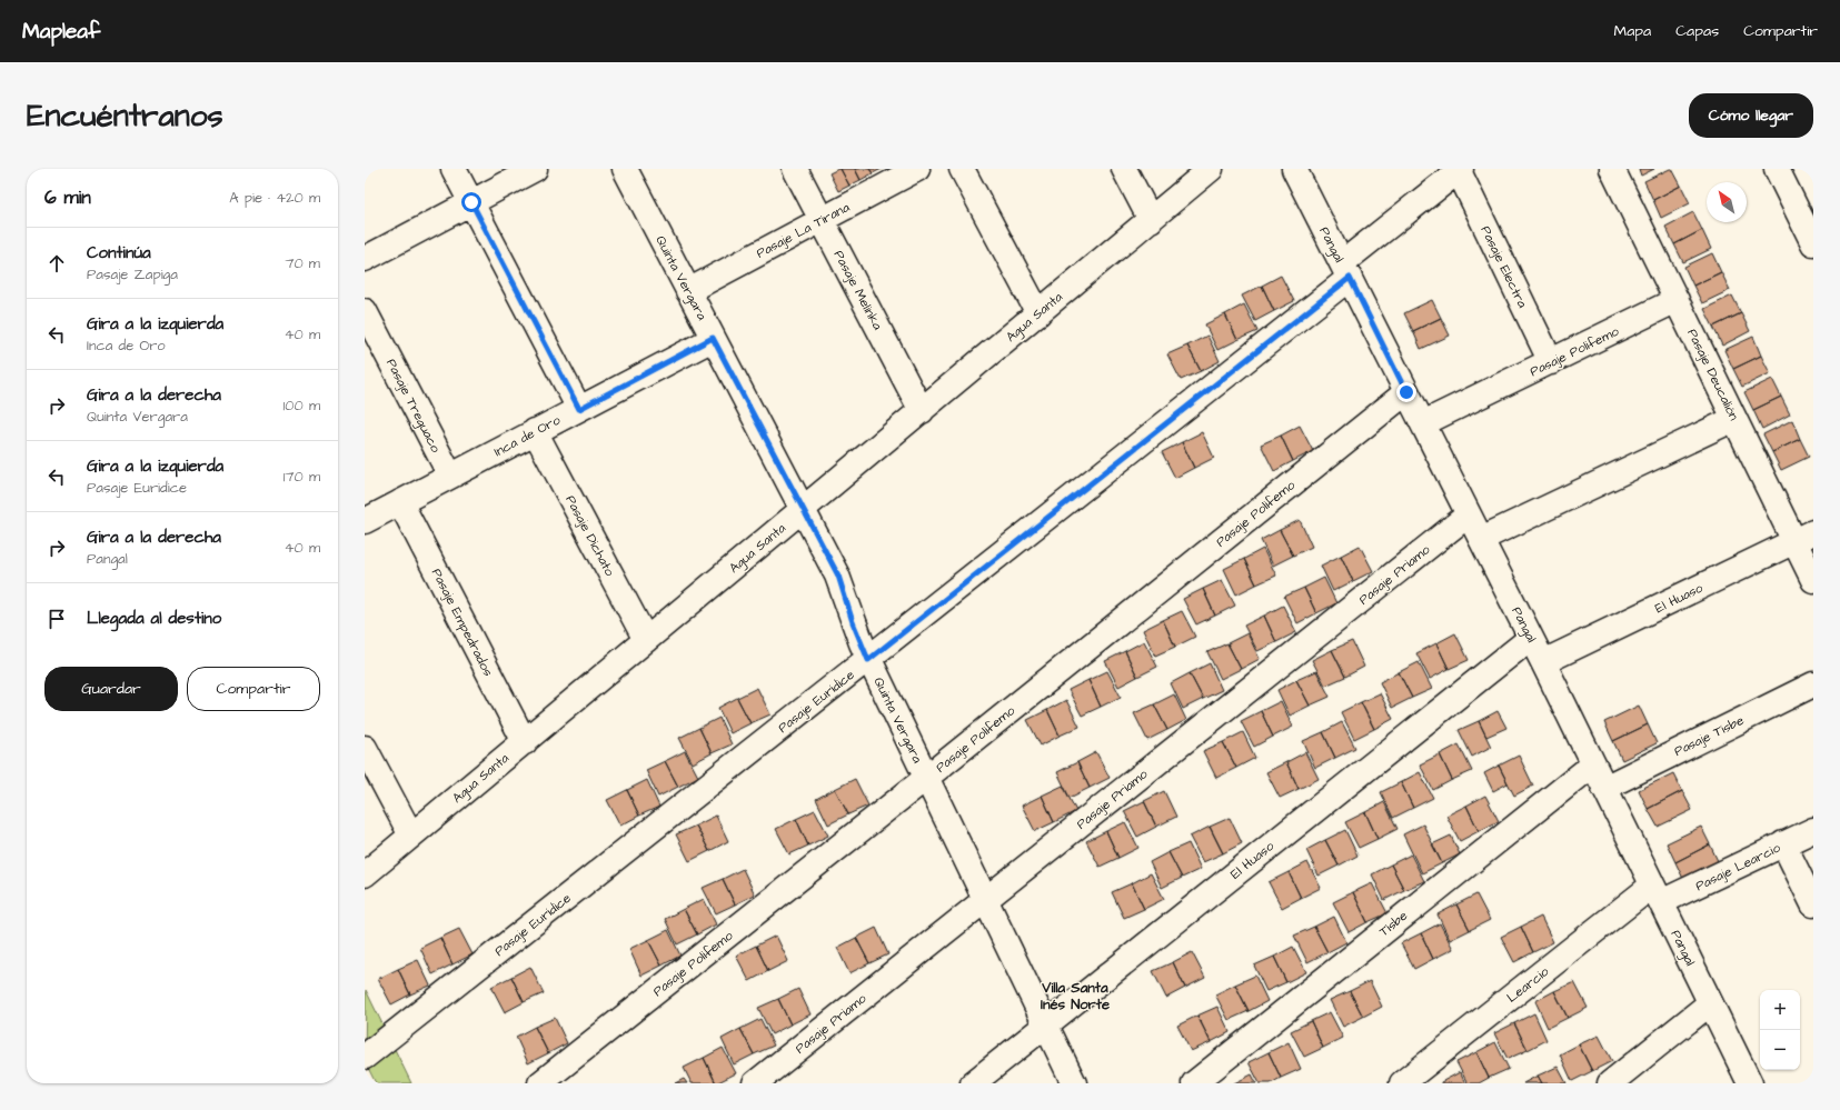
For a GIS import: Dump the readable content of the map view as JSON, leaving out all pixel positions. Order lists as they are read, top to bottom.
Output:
{
  "streets": {
    "street": [
      "Pasaje La Tirana",
      "Pangal",
      "Pasaje Electra",
      "Quinta Vergara",
      "Pasaje Melinka",
      "Agua Santa",
      "Pasaje Polifemo",
      "Pasaje Deucalión",
      "Pasaje Treguaco",
      "Inca de Oro",
      "Pasaje Dichato",
      "Pasaje Priamo",
      "El Huaso",
      "Pasaje Empedrados",
      "Pasaje Euridice",
      "Pasaje Tisbe",
      "Pasaje Learcio",
      "Tisbe",
      "Learcio"
    ]
  },
  "crossings": [
    ["Pasaje La Tirana", "Quinta Vergara"],
    ["Pasaje La Tirana", "Pasaje Melinka"],
    ["Pangal", "Pasaje Polifemo"],
    ["Pangal", "Pasaje Priamo"],
    ["Pangal", "El Huaso"],
    ["Pangal", "Pasaje Euridice"],
    ["Pangal", "Pasaje Tisbe"],
    ["Pangal", "Pasaje Learcio"],
    ["Pangal", "Tisbe"],
    ["Pangal", "Learcio"],
    ["Pasaje Electra", "Pasaje Polifemo"],
    ["Pasaje Electra", "Pasaje Euridice"],
    ["Quinta Vergara", "Agua Santa"],
    ["Quinta Vergara", "Pasaje Polifemo"],
    ["Quinta Vergara", "Inca de Oro"],
    ["Quinta Vergara", "Pasaje Priamo"],
    ["Quinta Vergara", "El Huaso"],
    ["Quinta Vergara", "Pasaje Euridice"],
    ["Pasaje Melinka", "Agua Santa"],
    ["Agua Santa", "Pasaje Dichato"],
    ["Agua Santa", "Pasaje Empedrados"],
    ["Pasaje Polifemo", "Pasaje Deucalión"],
    ["Pasaje Deucalión", "El Huaso"],
    ["Pasaje Treguaco", "Inca de Oro"],
    ["Inca de Oro", "Pasaje Dichato"],
    ["Inca de Oro", "Pasaje Empedrados"],
    ["Pasaje Learcio", "Learcio"]
  ],
  "districts": ["Villa Santa Inés Norte"],
  "north": "top left",
  "page": {
    "header": "Mapleaf",
    "nav": ["Mapa", "Capas", "Compartir"],
    "buttons": [
      "Cómo llegar",
      ["Guardar", "Compartir"]
    ],
    "title": "Encuéntranos",
    "heading": ["6 min", "A pie · 420 m"],
    "list": [
      ["Continúa", "Pasaje Zapiga", "70 m"],
      ["Gira a la izquierda", "Inca de Oro", "40 m"],
      ["Gira a la derecha", "Quinta Vergara", "100 m"],
      ["Gira a la izquierda", "Pasaje Euridice", "170 m"],
      ["Gira a la derecha", "Pangal", "40 m"],
      "Llegada al destino"
    ],
    "map_buttons": ["+", "−"]
  }
}
